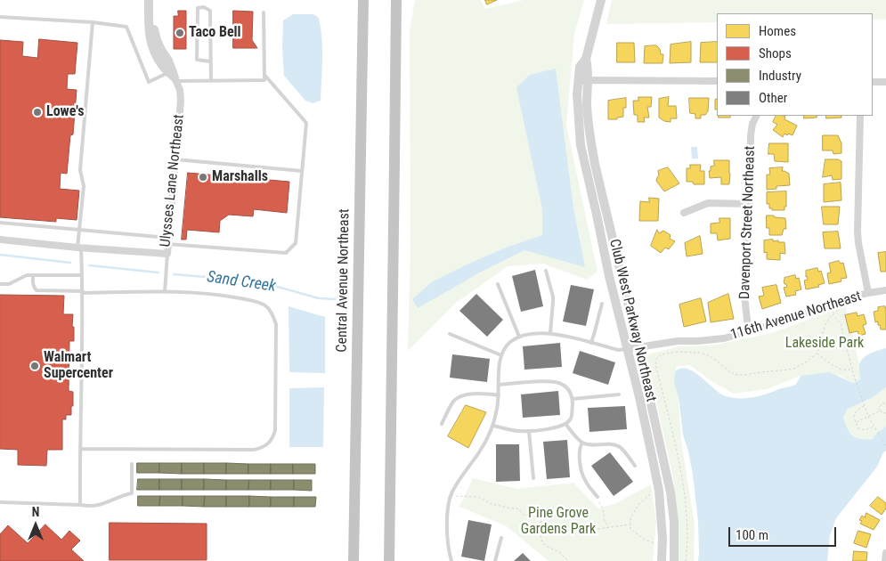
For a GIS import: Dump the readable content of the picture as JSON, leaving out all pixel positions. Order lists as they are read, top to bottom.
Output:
{
  "streets": {
    "highway": ["Central Avenue Northeast"],
    "street": [
      "Ulysses Lane Northeast",
      "Davenport Street Northeast",
      "116th Avenue Northeast",
      "Club West Parkway Northeast"
    ]
  },
  "crossings": [
    ["Davenport Street Northeast", "116th Avenue Northeast"],
    ["116th Avenue Northeast", "Club West Parkway Northeast"]
  ],
  "water": ["Sand Creek"],
  "parks": ["Lakeside Park", "Pine Grove Gardens Park"],
  "places": [
    "Taco Bell",
    "Lowe's",
    "Marshalls",
    "Walmart Supercenter"
  ],
  "legend": [
    "Homes",
    "Shops",
    "Industry",
    "Other"
  ],
  "scale_bar": "100 m",
  "north": "top"
}
